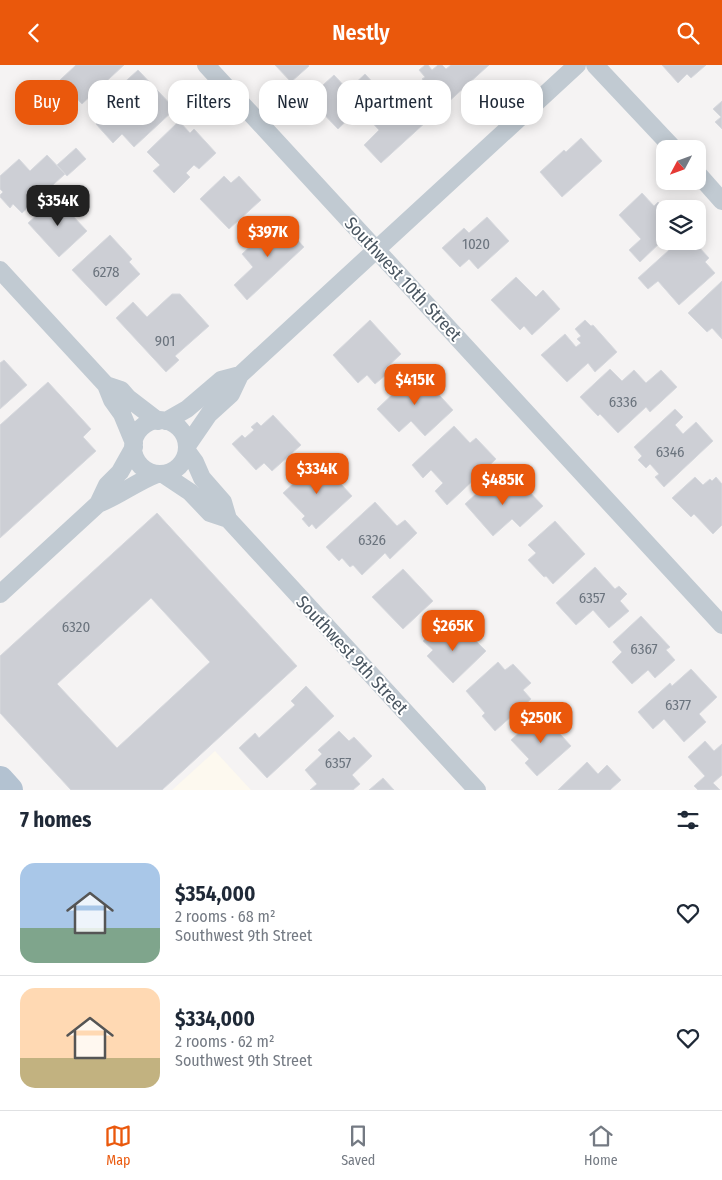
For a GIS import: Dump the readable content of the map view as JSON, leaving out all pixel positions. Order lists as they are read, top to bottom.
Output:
{
  "streets": {
    "street": ["Southwest 10th Street", "Southwest 9th Street"]
  },
  "house_numbers": [
    "1020",
    "6278",
    "901",
    "6336",
    "6346",
    "6326",
    "6357",
    "6320",
    "6367",
    "6377",
    "6357"
  ],
  "north": "bottom left",
  "page": {
    "header": "Nestly",
    "chip": [
      "Buy",
      "Rent",
      "Filters",
      "New",
      "Apartment",
      "House"
    ],
    "price": [
      "$354K",
      "$397K",
      "$415K",
      "$334K",
      "$485K",
      "$265K",
      "$250K"
    ],
    "heading": "7 homes",
    "list": [
      {
        "name": "$354,000",
        "note": "2 rooms · 68 m² · Southwest 9th Street"
      },
      {
        "name": "$334,000",
        "note": "2 rooms · 62 m² · Southwest 9th Street"
      }
    ],
    "tabs": ["Map", "Saved", "Home"]
  }
}
